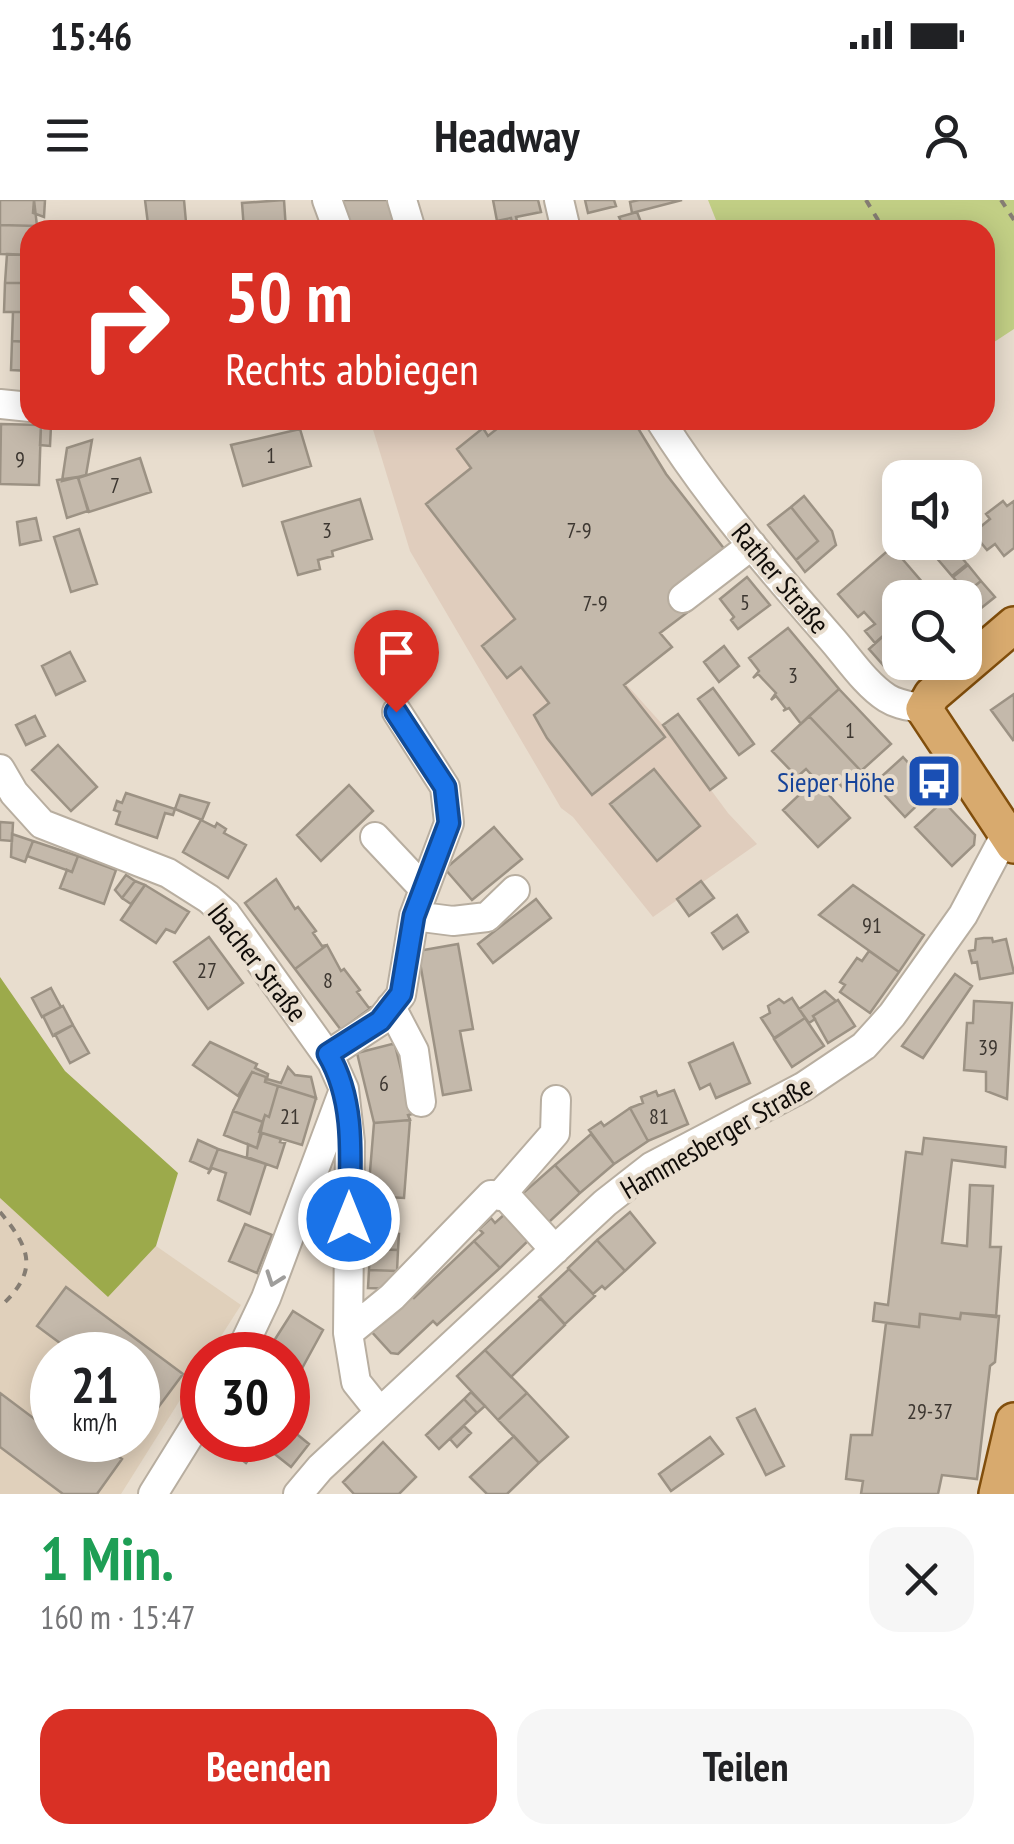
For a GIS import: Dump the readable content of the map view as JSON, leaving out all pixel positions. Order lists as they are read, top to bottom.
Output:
{
  "streets": {
    "street": ["Rather Straße", "Ibacher Straße", "Hammesberger Straße"]
  },
  "crossings": [
    ["Ibacher Straße", "Hammesberger Straße"]
  ],
  "places": {
    "bus stop": ["Sieper Höhe"]
  },
  "house_numbers": [
    "1",
    "9",
    "7",
    "3",
    "7-9",
    "5",
    "7-9",
    "3",
    "1",
    "91",
    "27",
    "8",
    "39",
    "6",
    "21",
    "81",
    "29-37"
  ],
  "page": {
    "status": "15:46",
    "header": "Headway",
    "turn": ["50 m", "Rechts abbiegen"],
    "speed": "21 km/h",
    "limit": "30",
    "heading": ["1 Min.", "160 m · 15:47"],
    "buttons": ["Beenden", "Teilen"]
  }
}
